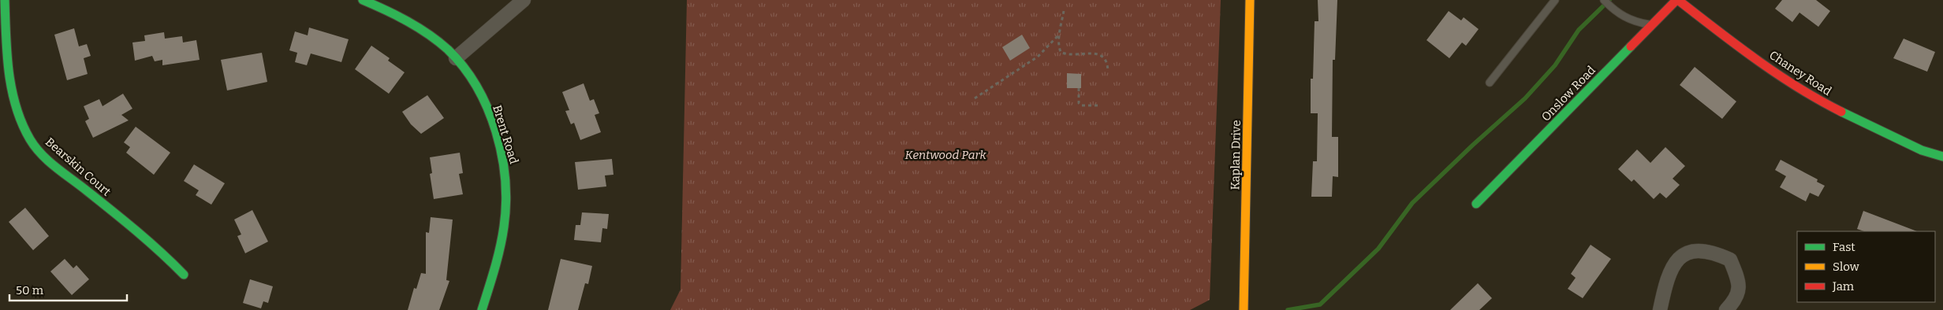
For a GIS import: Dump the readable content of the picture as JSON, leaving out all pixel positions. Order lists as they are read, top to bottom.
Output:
{
  "streets": {
    "street": [
      "Chaney Road",
      "Onslow Road",
      "Brent Road",
      "Kaplan Drive",
      "Bearskin Court"
    ]
  },
  "crossings": [
    ["Chaney Road", "Onslow Road"]
  ],
  "parks": ["Kentwood Park"],
  "legend": ["Fast", "Slow", "Jam"],
  "scale_bar": "50 m"
}
